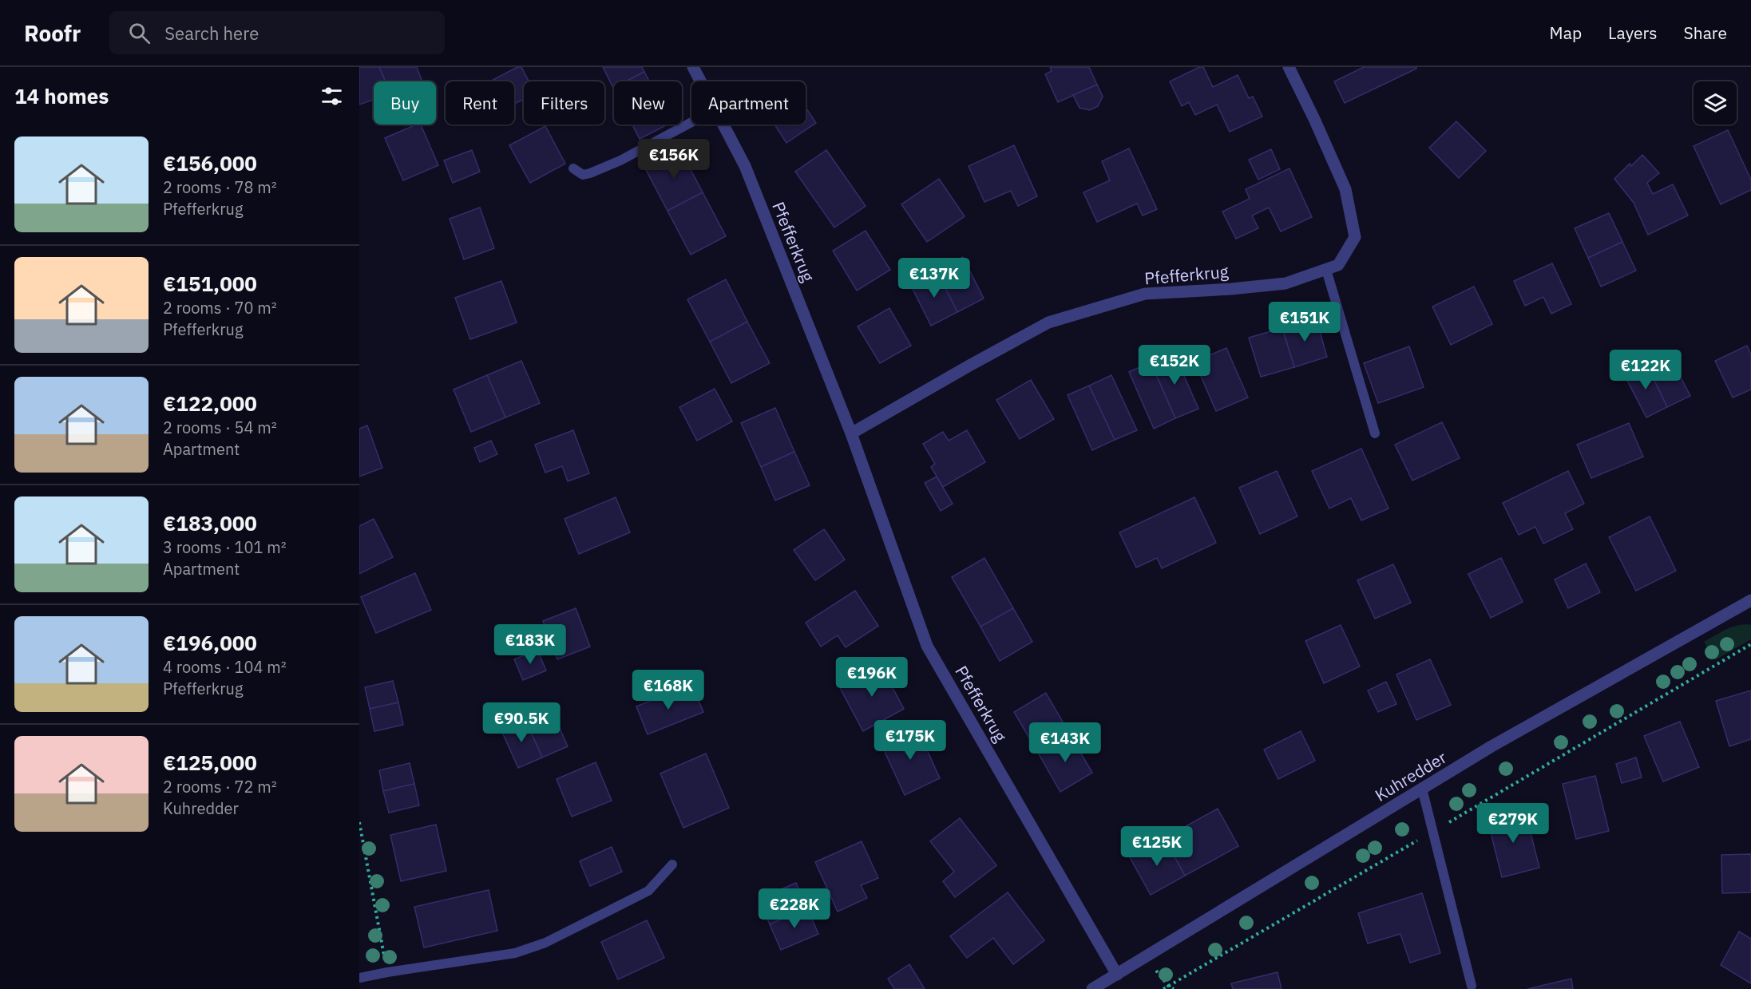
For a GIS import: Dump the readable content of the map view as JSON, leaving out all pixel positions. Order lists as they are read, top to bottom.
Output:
{
  "streets": {
    "street": ["Pfefferkrug", "Kuhredder"]
  },
  "crossings": [
    ["Pfefferkrug", "Kuhredder"]
  ],
  "page": {
    "header": "Roofr",
    "search": "Search here",
    "nav": ["Map", "Layers", "Share"],
    "heading": "14 homes",
    "chip": [
      "Buy",
      "Rent",
      "Filters",
      "New",
      "Apartment"
    ],
    "list": [
      {
        "name": "€156,000",
        "note": "2 rooms · 78 m² · Pfefferkrug"
      },
      {
        "name": "€151,000",
        "note": "2 rooms · 70 m² · Pfefferkrug"
      },
      {
        "name": "€122,000",
        "note": "2 rooms · 54 m² · Apartment"
      },
      {
        "name": "€183,000",
        "note": "3 rooms · 101 m² · Apartment"
      },
      {
        "name": "€196,000",
        "note": "4 rooms · 104 m² · Pfefferkrug"
      },
      {
        "name": "€125,000",
        "note": "2 rooms · 72 m² · Kuhredder"
      }
    ],
    "price": [
      "€156K",
      "€137K",
      "€151K",
      "€152K",
      "€122K",
      "€183K",
      "€196K",
      "€168K",
      "€90.5K",
      "€175K",
      "€143K",
      "€279K",
      "€125K",
      "€228K"
    ]
  }
}
